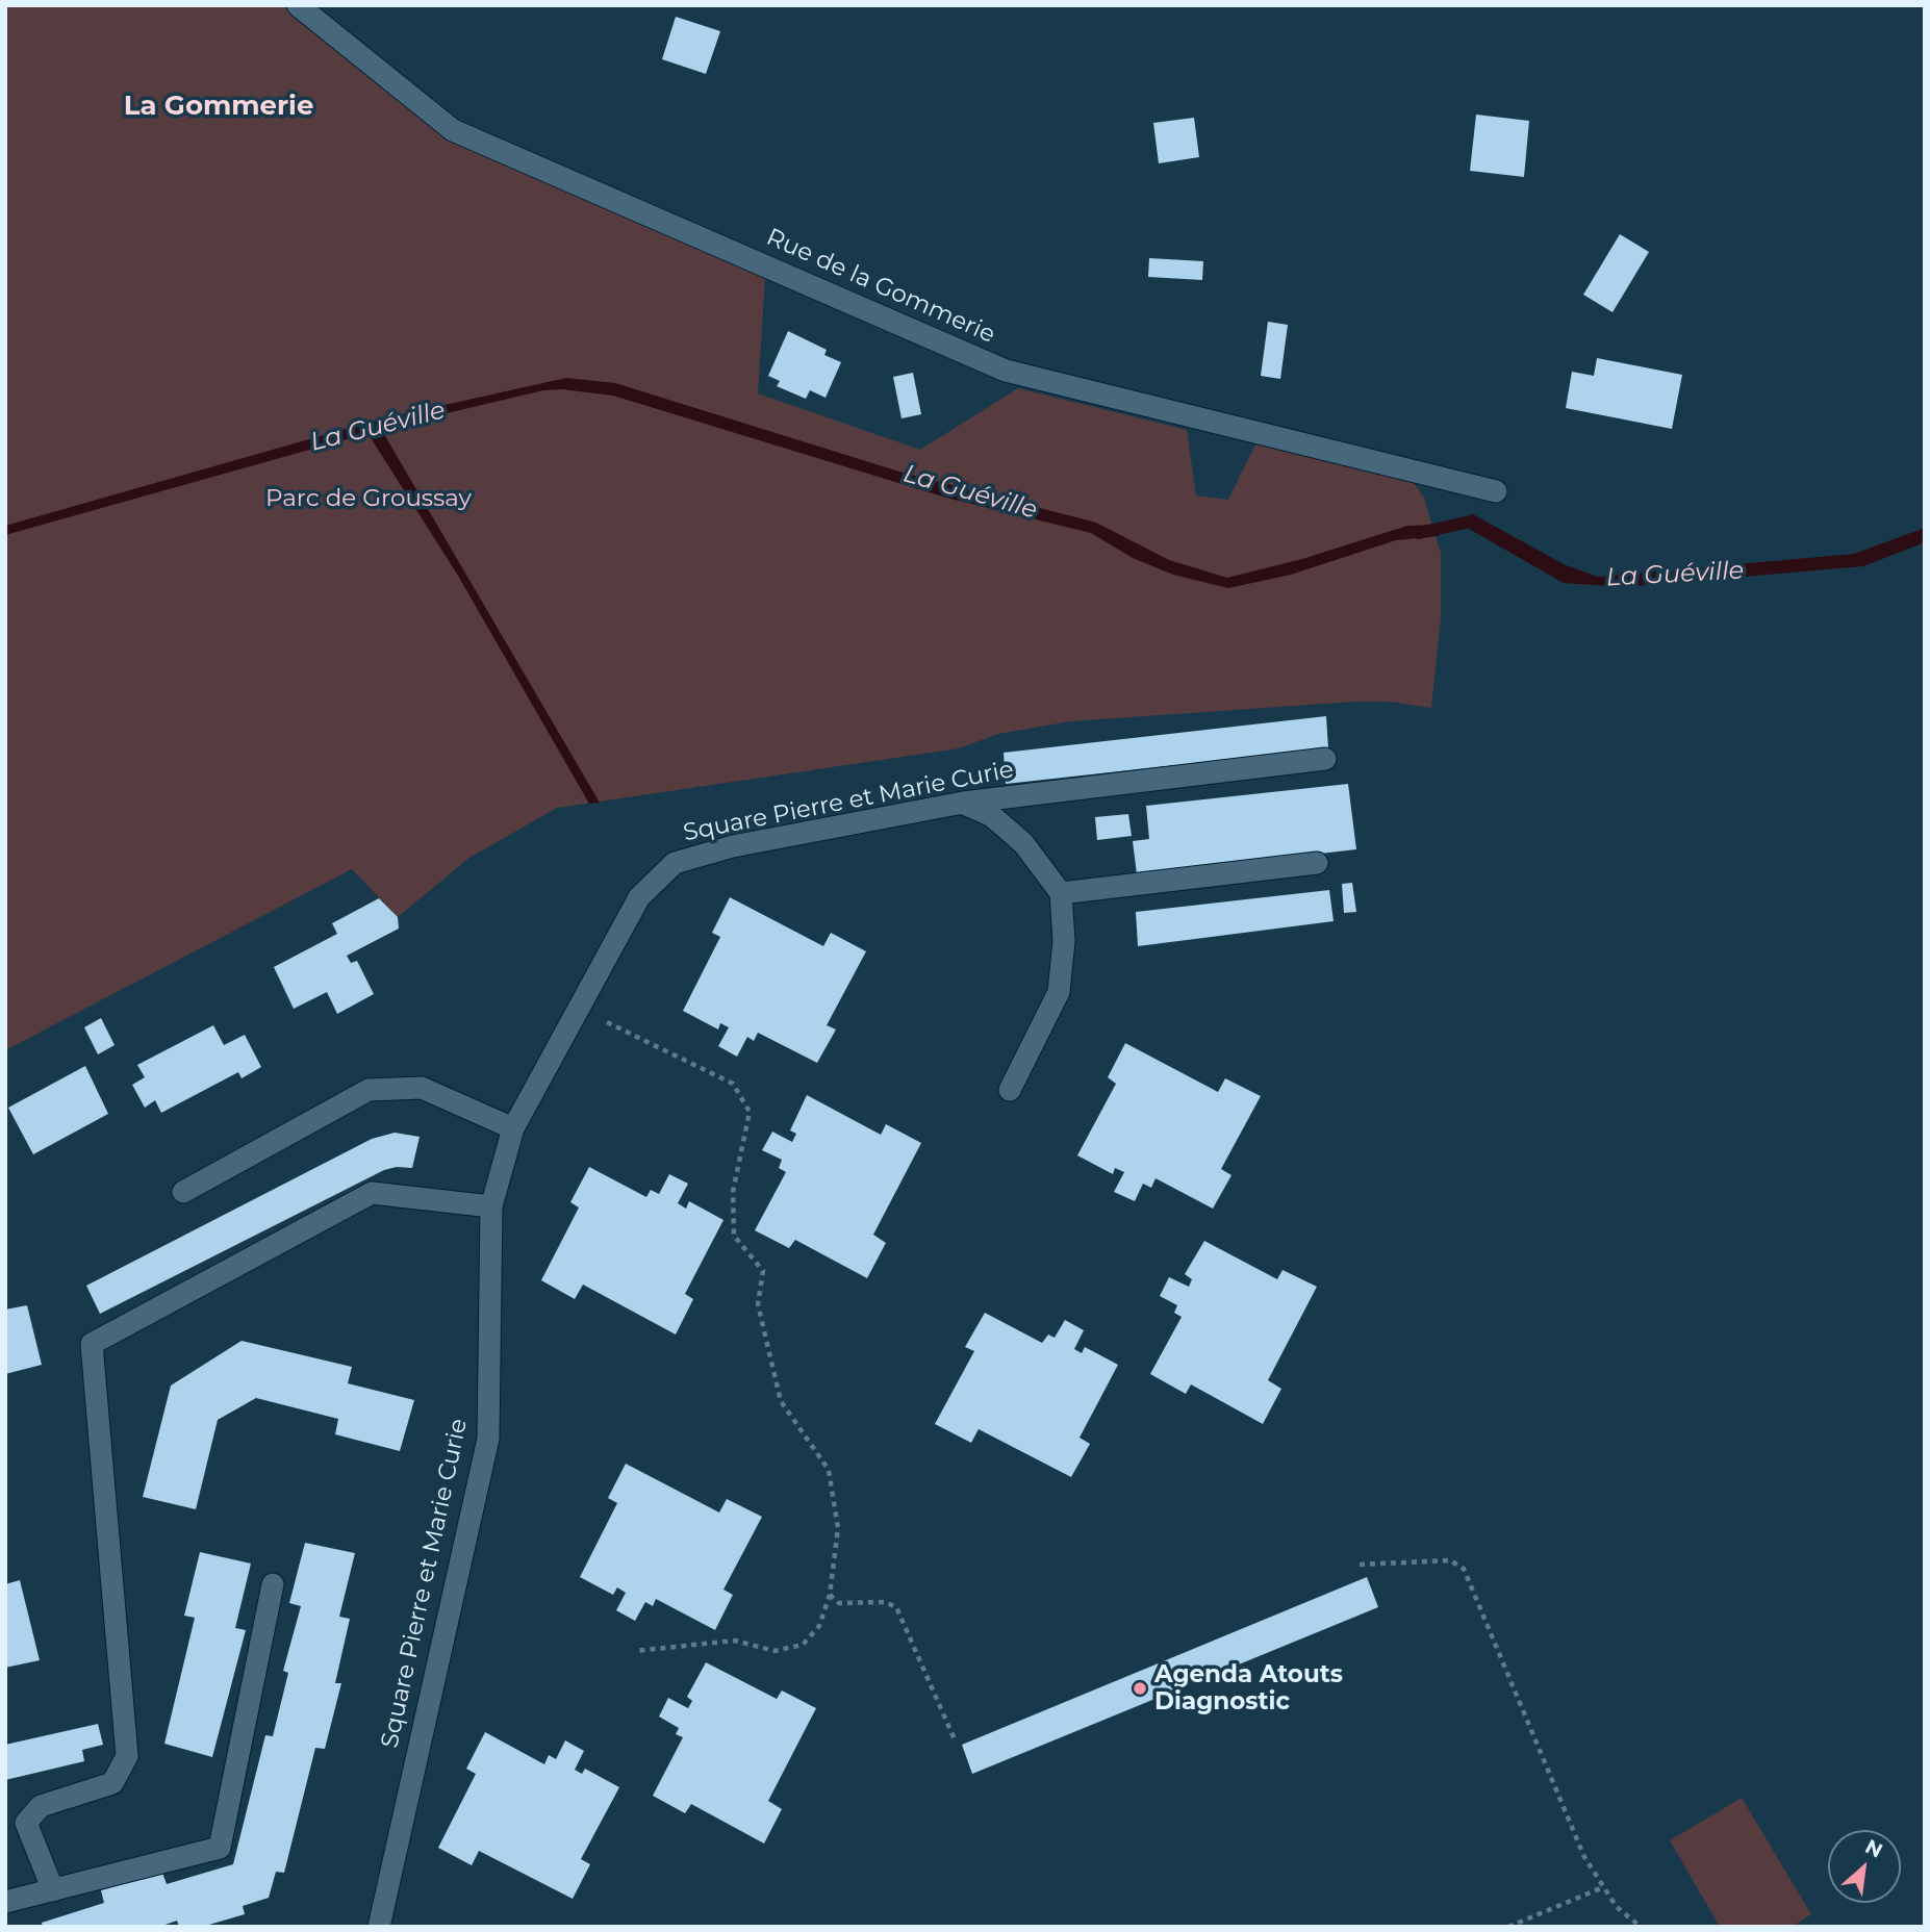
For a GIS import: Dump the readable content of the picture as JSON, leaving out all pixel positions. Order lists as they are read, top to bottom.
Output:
{
  "streets": {
    "street": ["Rue de la Gommerie", "Square Pierre et Marie Curie"]
  },
  "districts": ["La Gommerie"],
  "water": ["La Guéville"],
  "parks": ["Parc de Groussay"],
  "places": ["Agenda Atouts Diagnostic"],
  "north": "top right"
}
